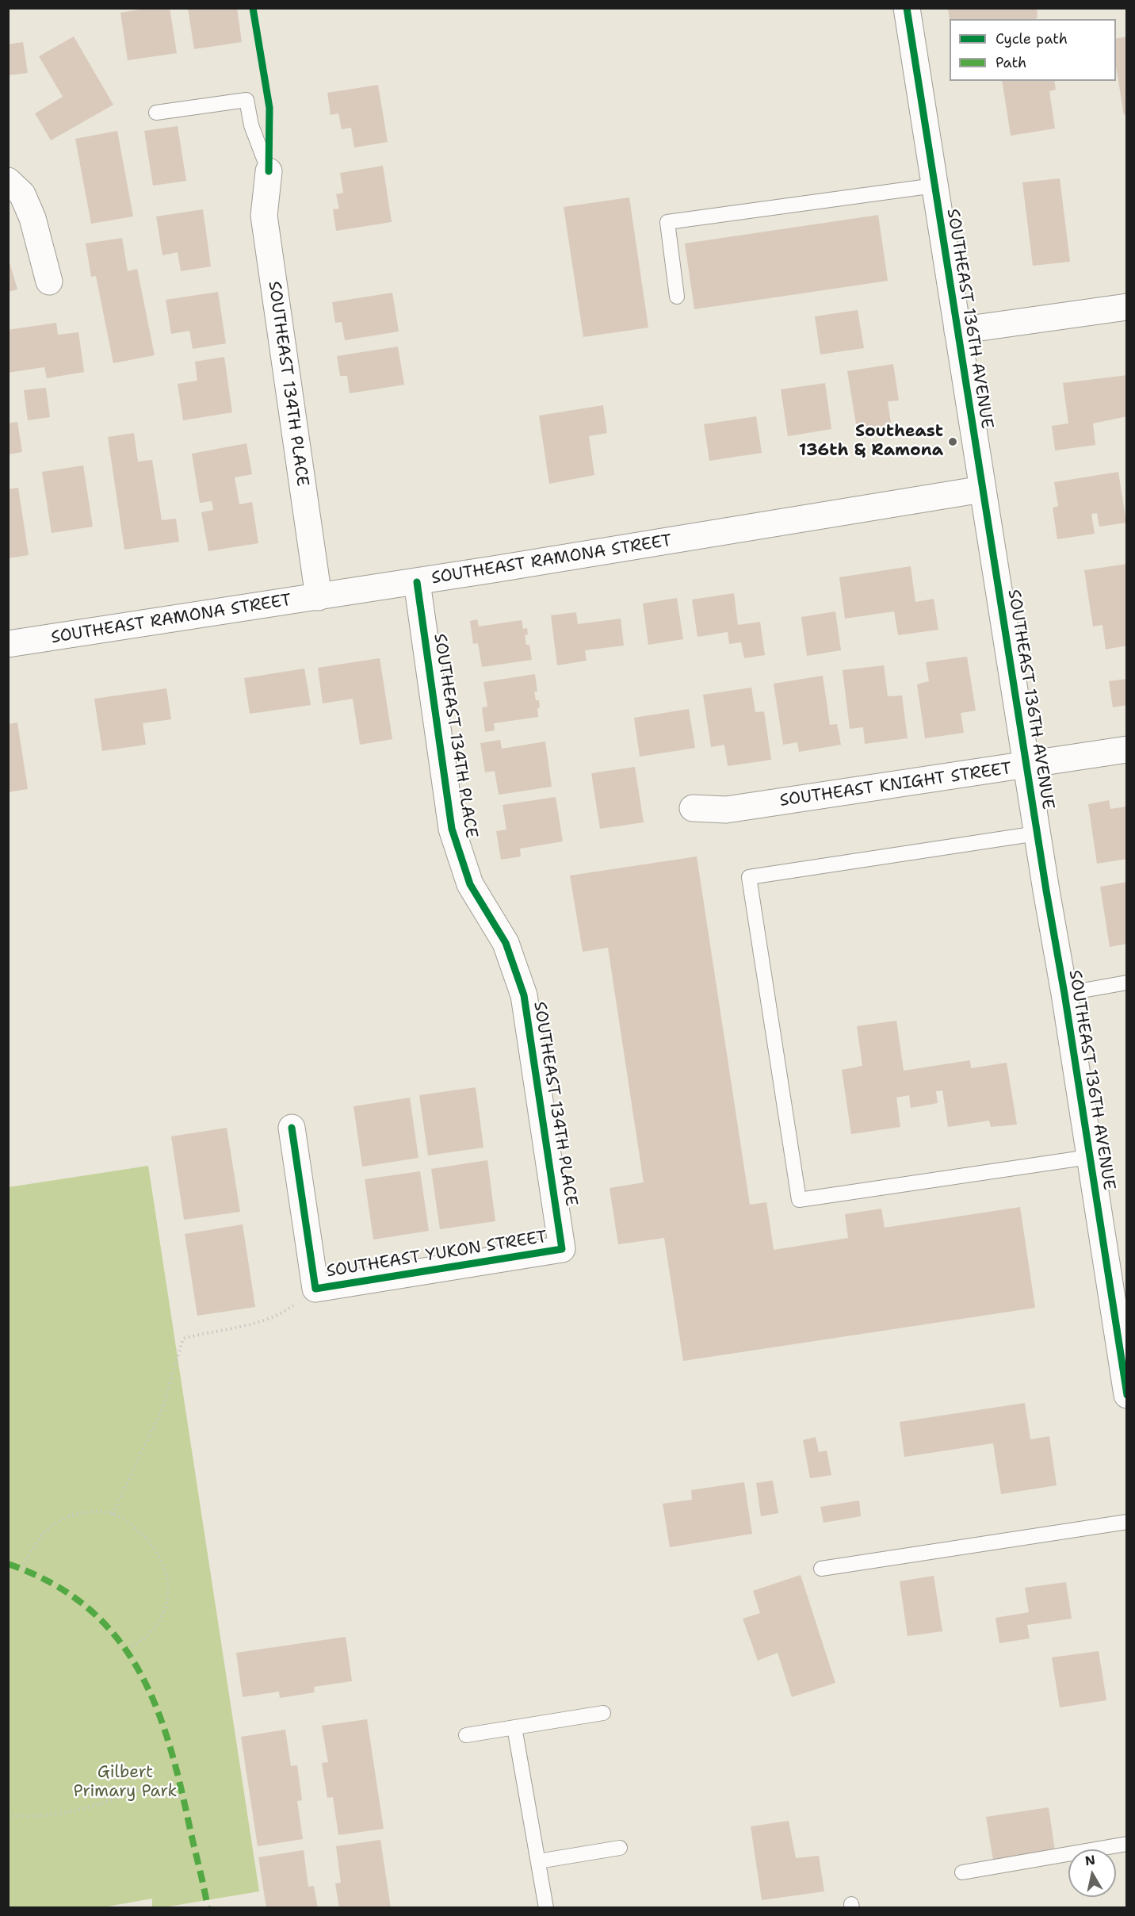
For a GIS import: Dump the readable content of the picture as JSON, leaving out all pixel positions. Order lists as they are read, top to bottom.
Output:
{
  "streets": {
    "street": [
      "SOUTHEAST 136TH AVENUE",
      "SOUTHEAST 134TH PLACE",
      "SOUTHEAST RAMONA STREET",
      "SOUTHEAST KNIGHT STREET",
      "SOUTHEAST YUKON STREET"
    ]
  },
  "crossings": [
    ["SOUTHEAST 136TH AVENUE", "SOUTHEAST RAMONA STREET"],
    ["SOUTHEAST 136TH AVENUE", "SOUTHEAST KNIGHT STREET"],
    ["SOUTHEAST 134TH PLACE", "SOUTHEAST RAMONA STREET"],
    ["SOUTHEAST 134TH PLACE", "SOUTHEAST YUKON STREET"]
  ],
  "parks": ["Gilbert Primary Park"],
  "places": ["Southeast 136th & Ramona"],
  "legend": ["Cycle path", "Path"],
  "north": "top"
}
